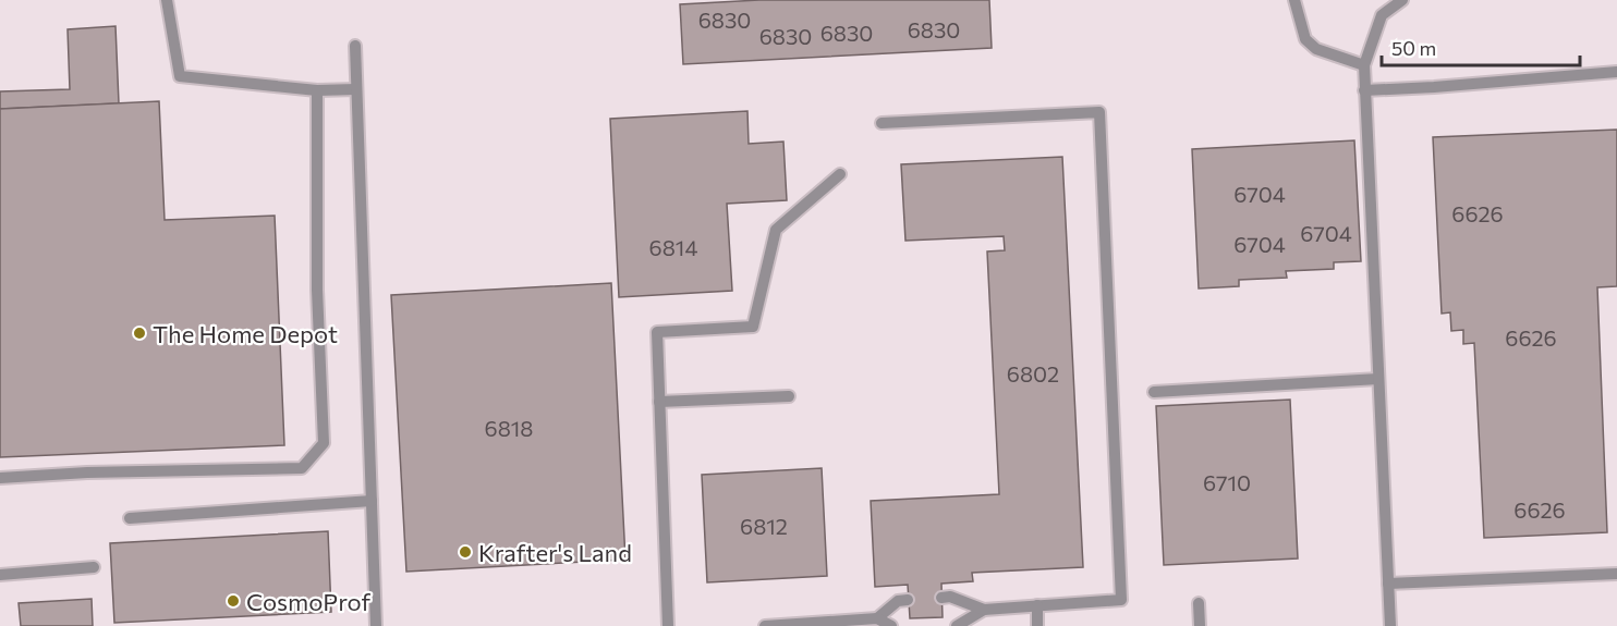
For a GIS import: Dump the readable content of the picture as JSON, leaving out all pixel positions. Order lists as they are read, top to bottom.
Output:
{
  "places": ["The Home Depot", "Krafter's Land", "CosmoProf"],
  "house_numbers": [
    "6830",
    "6830",
    "6830",
    "6830",
    "6704",
    "6626",
    "6704",
    "6704",
    "6814",
    "6626",
    "6802",
    "6818",
    "6710",
    "6626",
    "6812"
  ],
  "scale_bar": "50 m"
}
